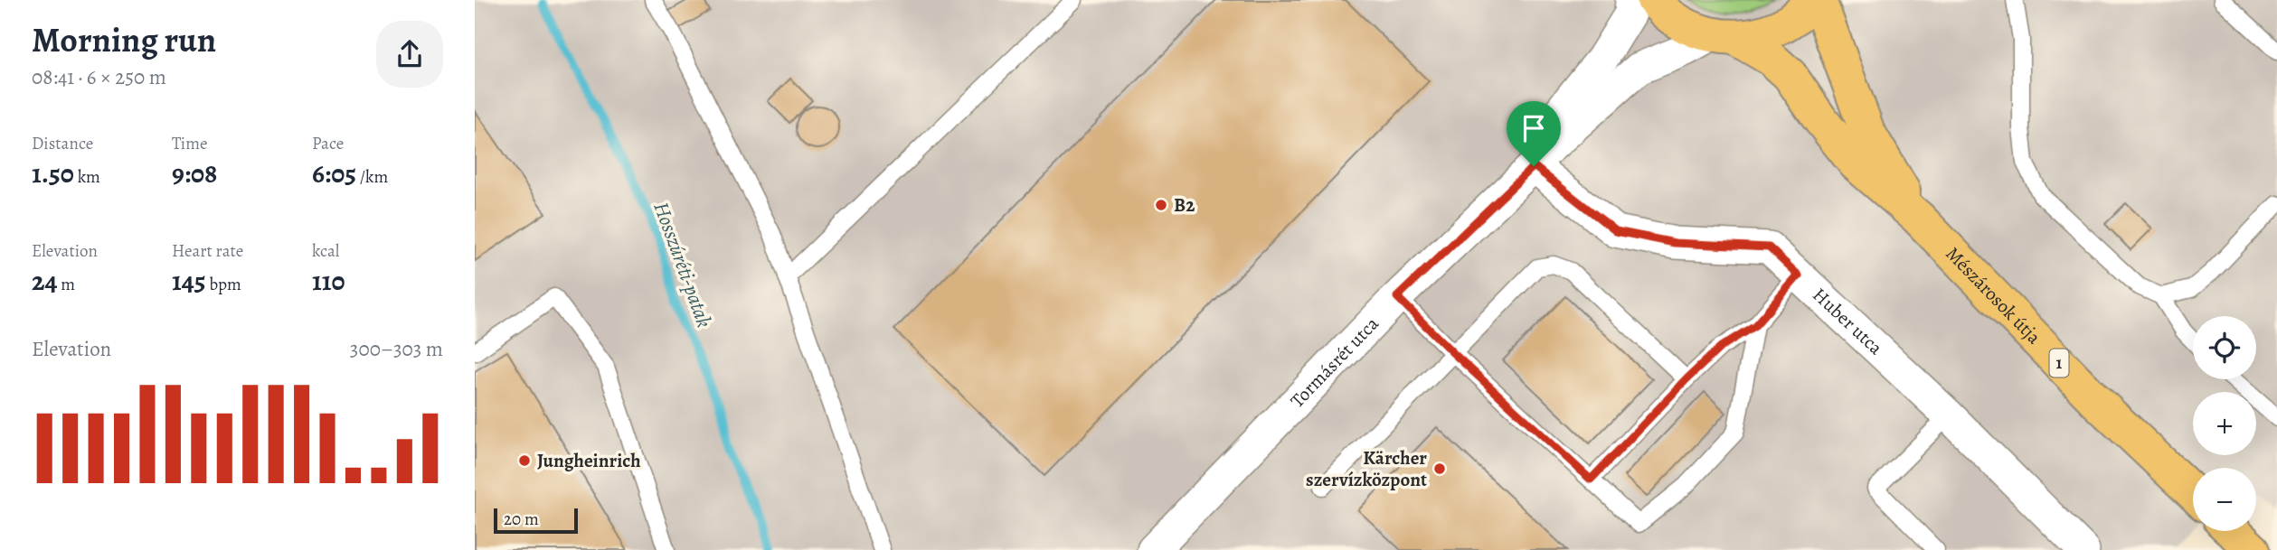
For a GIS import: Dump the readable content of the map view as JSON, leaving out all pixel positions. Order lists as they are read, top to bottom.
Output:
{
  "streets": {
    "main road": ["Mészárosok útja", "1"],
    "street": ["Huber utca", "Tormásrét utca"]
  },
  "crossings": [
    ["Mészárosok útja", "Tormásrét utca"],
    ["Huber utca", "Tormásrét utca"]
  ],
  "water": ["Hosszúréti-patak"],
  "places": ["B2", "Jungheinrich", "Kärcher szervízközpont"],
  "scale_bar": "20 m",
  "page": {
    "heading": ["Morning run", "08:41 · 6 × 250 m"],
    "stats": [
      ["Distance", "1.50 km"],
      ["Time", "9:08"],
      ["Pace", "6:05 /km"],
      ["Elevation", "24 m"],
      ["Heart rate", "145 bpm"],
      ["kcal", "110"]
    ],
    "map_buttons": ["+", "−"],
    "chart": ["Elevation", "300–303 m"],
    "scale": "20 m"
  }
}
